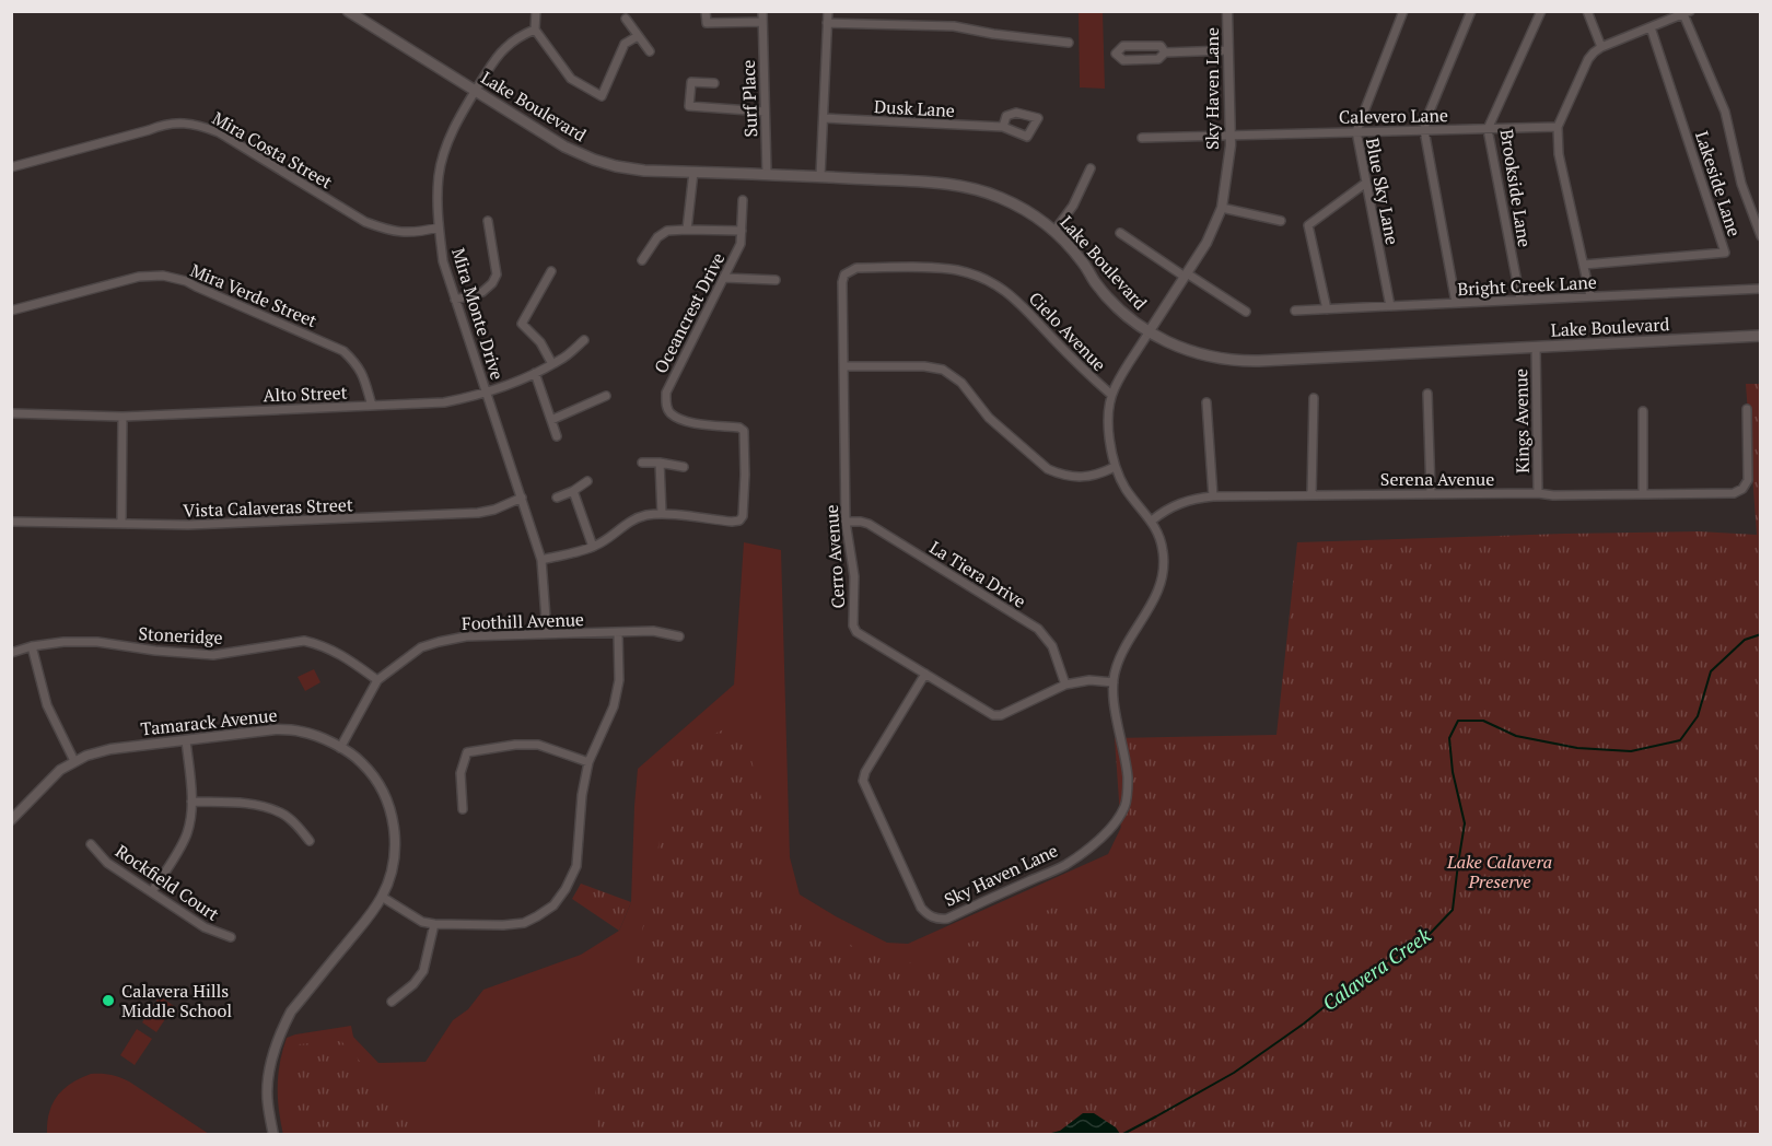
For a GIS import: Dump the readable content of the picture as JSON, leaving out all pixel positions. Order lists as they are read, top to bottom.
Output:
{
  "streets": {
    "main road": ["Lake Boulevard"],
    "street": [
      "Sky Haven Lane",
      "Surf Place",
      "Dusk Lane",
      "Calevero Lane",
      "Mira Costa Street",
      "Lakeside Lane",
      "Brookside Lane",
      "Blue Sky Lane",
      "Bright Creek Lane",
      "Mira Verde Street",
      "Oceancrest Drive",
      "Mira Monte Drive",
      "Cielo Avenue",
      "Alto Street",
      "Kings Avenue",
      "Serena Avenue",
      "Vista Calaveras Street",
      "Cerro Avenue",
      "La Tiera Drive",
      "Foothill Avenue",
      "Stoneridge",
      "Tamarack Avenue",
      "Rockfield Court"
    ]
  },
  "crossings": [
    ["Sky Haven Lane", "Lake Boulevard"],
    ["Sky Haven Lane", "Calevero Lane"],
    ["Sky Haven Lane", "Cielo Avenue"],
    ["Sky Haven Lane", "Serena Avenue"],
    ["Sky Haven Lane", "Cerro Avenue"],
    ["Surf Place", "Lake Boulevard"],
    ["Lake Boulevard", "Mira Monte Drive"],
    ["Lake Boulevard", "Kings Avenue"],
    ["Calevero Lane", "Brookside Lane"],
    ["Calevero Lane", "Blue Sky Lane"],
    ["Mira Costa Street", "Mira Monte Drive"],
    ["Brookside Lane", "Bright Creek Lane"],
    ["Blue Sky Lane", "Bright Creek Lane"],
    ["Mira Verde Street", "Alto Street"],
    ["Mira Monte Drive", "Alto Street"],
    ["Mira Monte Drive", "Vista Calaveras Street"],
    ["Mira Monte Drive", "Foothill Avenue"],
    ["Cielo Avenue", "Cerro Avenue"],
    ["Kings Avenue", "Serena Avenue"],
    ["Cerro Avenue", "La Tiera Drive"],
    ["Foothill Avenue", "Stoneridge"],
    ["Foothill Avenue", "Tamarack Avenue"]
  ],
  "water": ["Calavera Creek"],
  "parks": ["Lake Calavera Preserve"],
  "places": ["Calavera Hills Middle School"]
}
